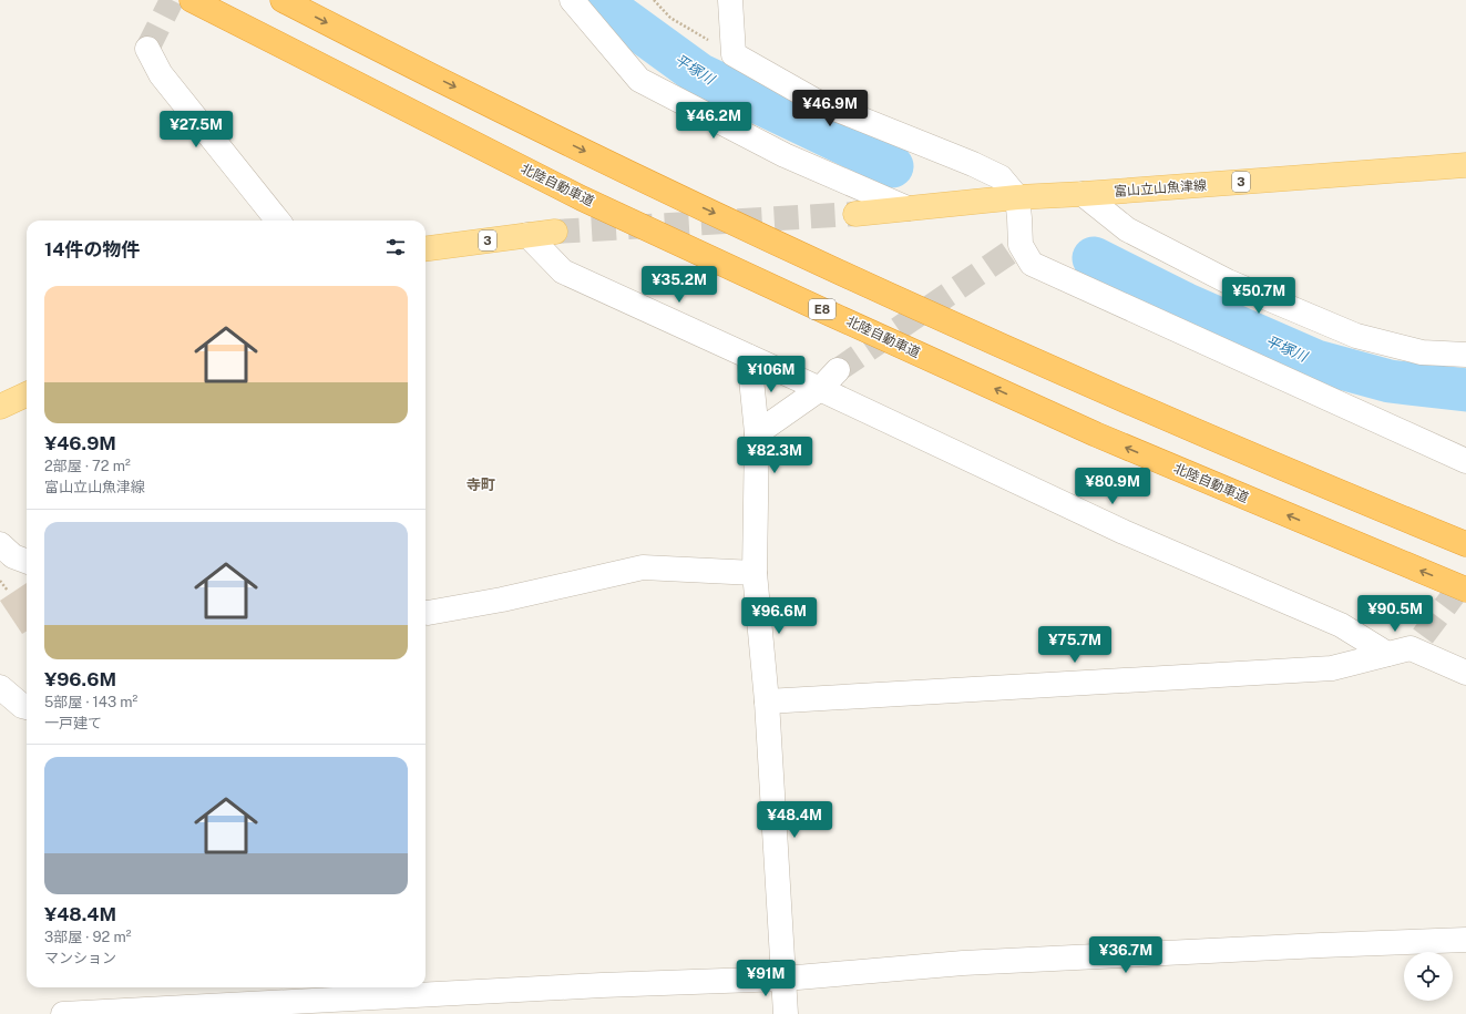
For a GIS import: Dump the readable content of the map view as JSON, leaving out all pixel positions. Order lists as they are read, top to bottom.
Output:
{
  "streets": {
    "highway": ["北陸自動車道", "E8"],
    "main road": ["3", "富山立山魚津線"]
  },
  "districts": ["寺町"],
  "water": ["平塚川"],
  "page": {
    "price": [
      "¥46.9M",
      "¥46.2M",
      "¥27.5M",
      "¥35.2M",
      "¥50.7M",
      "¥106M",
      "¥82.3M",
      "¥80.9M",
      "¥90.5M",
      "¥96.6M",
      "¥75.7M",
      "¥48.4M",
      "¥36.7M",
      "¥91M"
    ],
    "heading": "14件の物件",
    "list": [
      {
        "name": "¥46.9M",
        "note": "2部屋 · 72 m² · 富山立山魚津線"
      },
      {
        "name": "¥96.6M",
        "note": "5部屋 · 143 m² · 一戸建て"
      },
      {
        "name": "¥48.4M",
        "note": "3部屋 · 92 m² · マンション"
      }
    ]
  }
}
